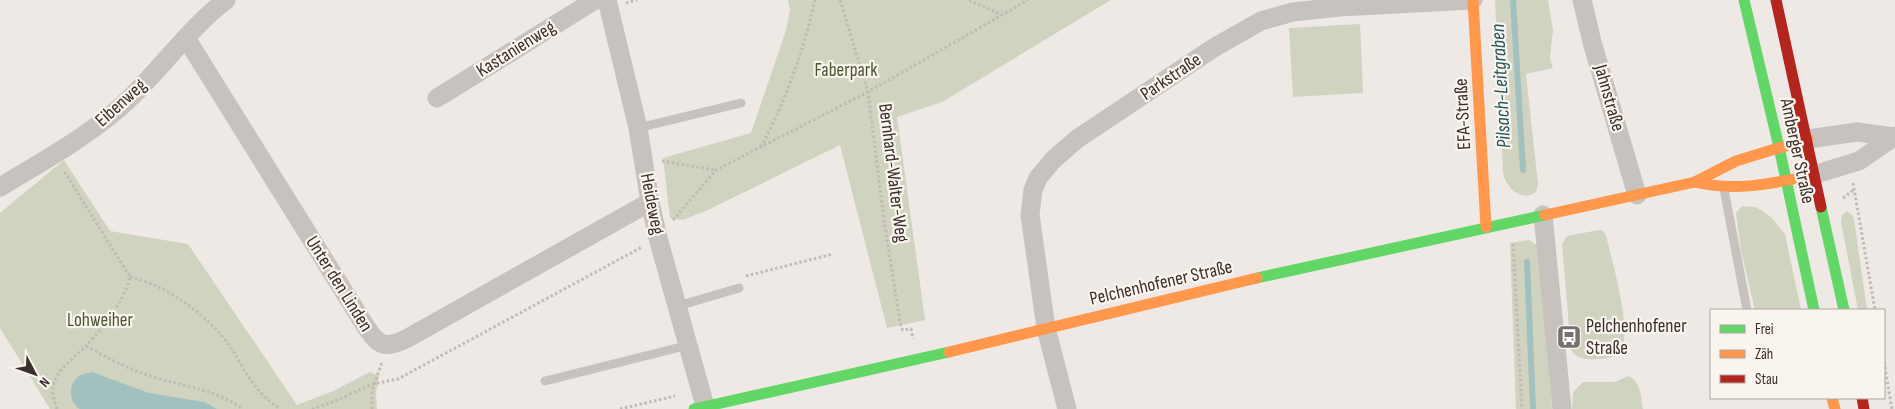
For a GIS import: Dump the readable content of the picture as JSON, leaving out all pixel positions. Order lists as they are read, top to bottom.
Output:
{
  "streets": {
    "main road": ["EFA-Straße", "Amberger Straße", "Pelchenhofener Straße"],
    "street": [
      "Kastanienweg",
      "Parkstraße",
      "Jahnstraße",
      "Eibenweg",
      "Heideweg",
      "Unter den Linden"
    ],
    "path": ["Bernhard-Walter-Weg"]
  },
  "crossings": [
    ["Parkstraße", "EFA-Straße"],
    ["Parkstraße", "Pelchenhofener Straße"],
    ["Jahnstraße", "Pelchenhofener Straße"],
    ["Eibenweg", "Unter den Linden"],
    ["EFA-Straße", "Pelchenhofener Straße"],
    ["Amberger Straße", "Pelchenhofener Straße"],
    ["Heideweg", "Pelchenhofener Straße"],
    ["Heideweg", "Unter den Linden"]
  ],
  "water": ["Pilsach-Leitgraben"],
  "parks": ["Faberpark", "Lohweiher"],
  "places": {
    "bus stop": ["Pelchenhofener Straße"]
  },
  "legend": ["Frei", "Zäh", "Stau"],
  "north": "bottom right"
}
